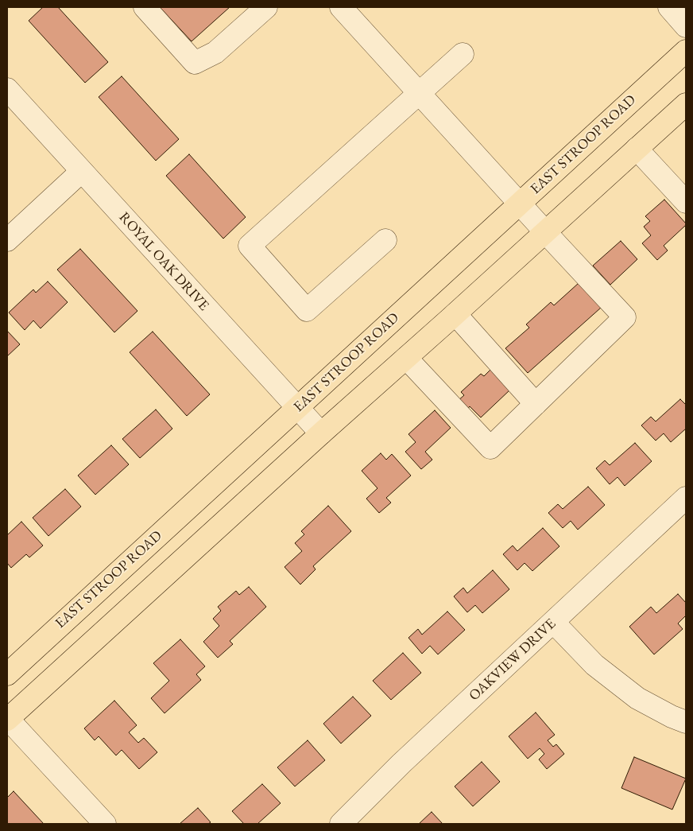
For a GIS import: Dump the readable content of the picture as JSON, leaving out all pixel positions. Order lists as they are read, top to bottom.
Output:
{
  "streets": {
    "main road": ["EAST STROOP ROAD"],
    "street": ["ROYAL OAK DRIVE", "OAKVIEW DRIVE"]
  },
  "crossings": [
    ["EAST STROOP ROAD", "ROYAL OAK DRIVE"]
  ]
}
